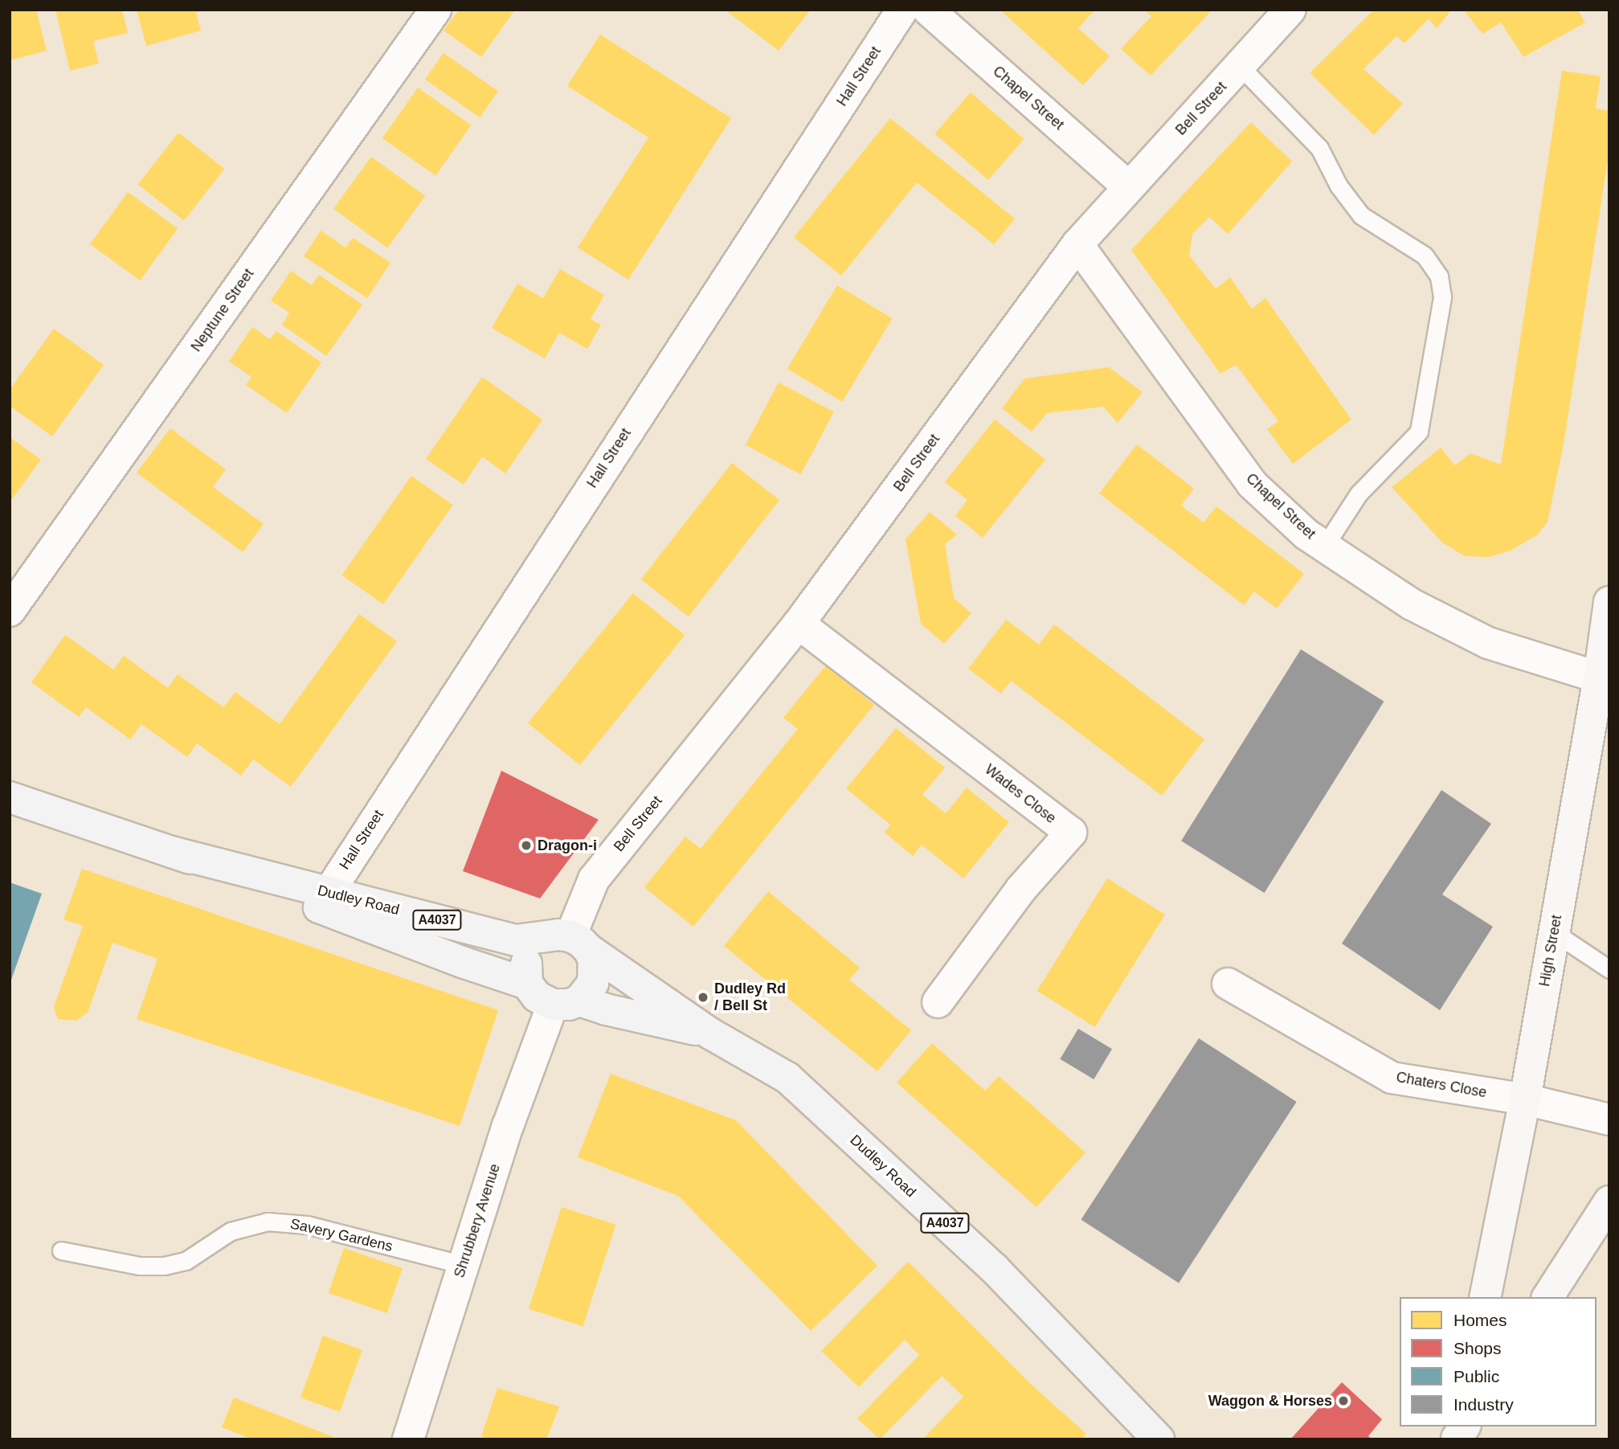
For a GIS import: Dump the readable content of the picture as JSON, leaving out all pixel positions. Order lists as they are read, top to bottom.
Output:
{
  "streets": {
    "main road": ["Dudley Road", "A4037", "High Street"],
    "street": [
      "Hall Street",
      "Chapel Street",
      "Bell Street",
      "Neptune Street",
      "Wades Close",
      "Chaters Close",
      "Shrubbery Avenue"
    ],
    "lane": ["Savery Gardens"]
  },
  "crossings": [
    ["Hall Street", "Dudley Road"],
    ["Chapel Street", "Bell Street"],
    ["Chapel Street", "High Street"],
    ["Bell Street", "Wades Close"],
    ["Bell Street", "Dudley Road"],
    ["Bell Street", "Shrubbery Avenue"],
    ["Dudley Road", "Shrubbery Avenue"],
    ["High Street", "Chaters Close"],
    ["Shrubbery Avenue", "Savery Gardens"]
  ],
  "places": ["Dragon-i", "Dudley Rd / Bell St", "Waggon & Horses"],
  "legend": [
    "Homes",
    "Shops",
    "Public",
    "Industry"
  ]
}
